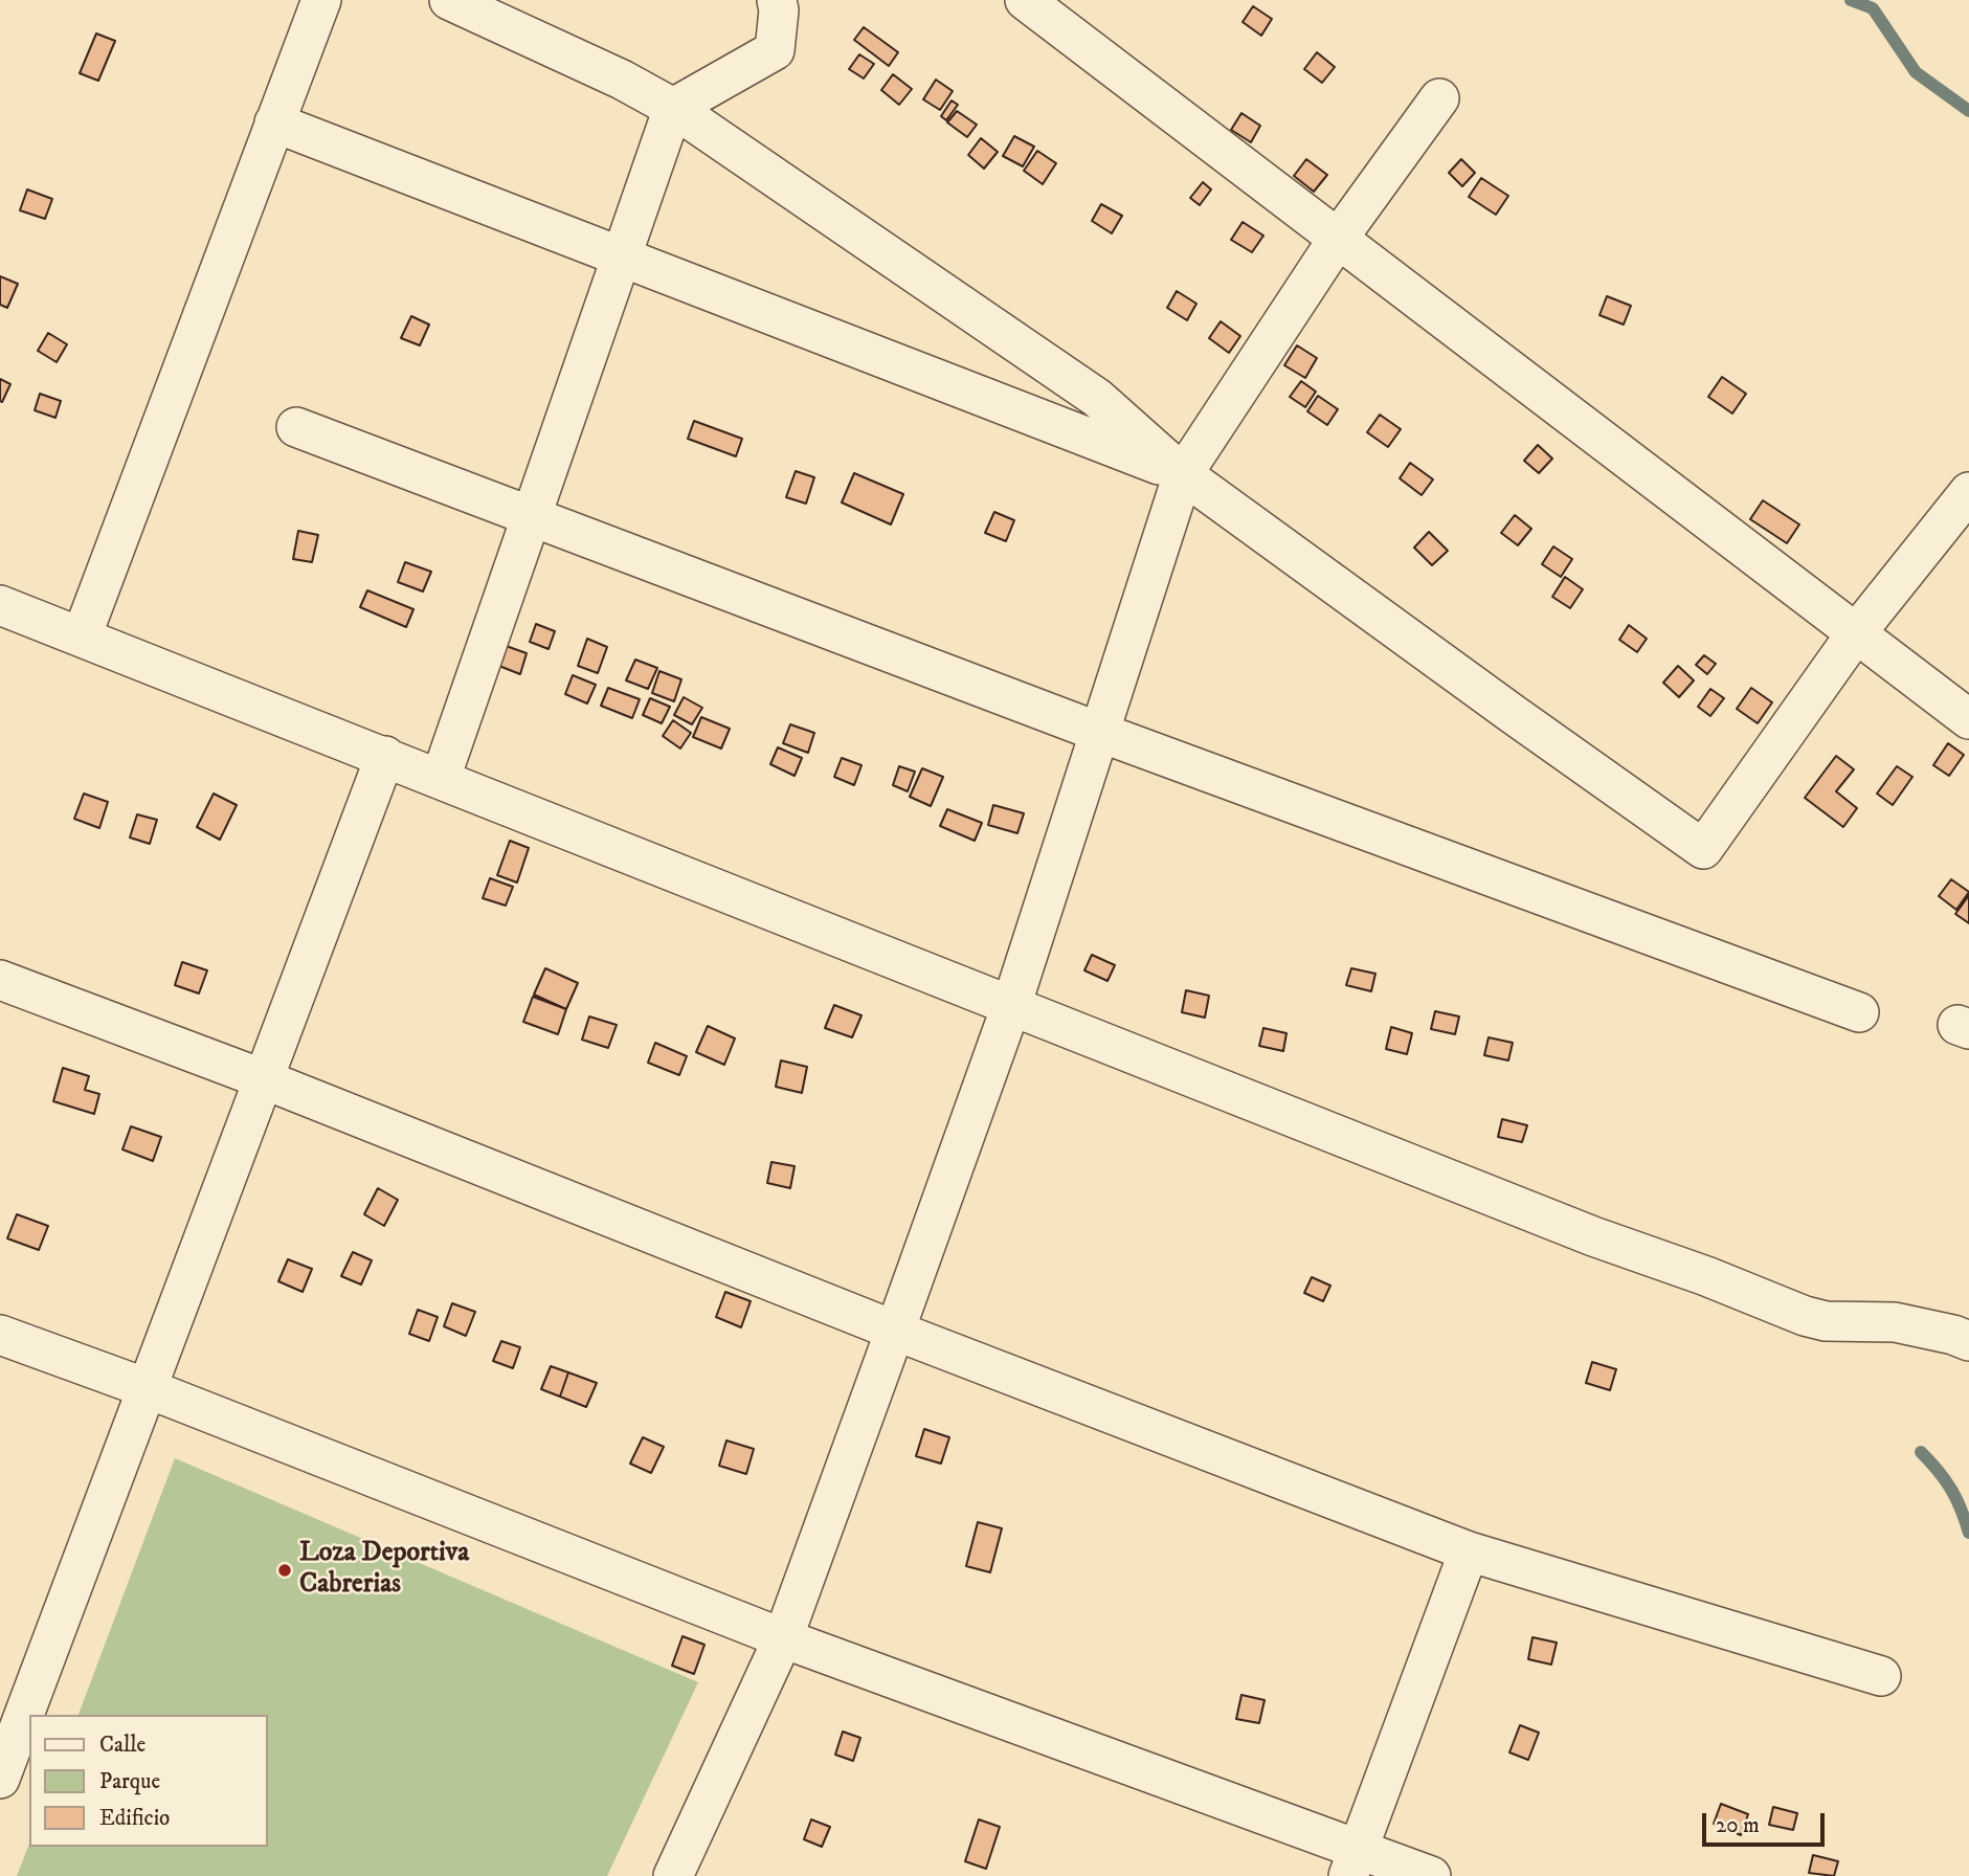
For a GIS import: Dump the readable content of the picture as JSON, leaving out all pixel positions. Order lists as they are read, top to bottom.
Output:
{
  "places": ["Loza Deportiva Cabrerias"],
  "legend": ["Calle", "Parque", "Edificio"],
  "scale_bar": "20 m"
}
